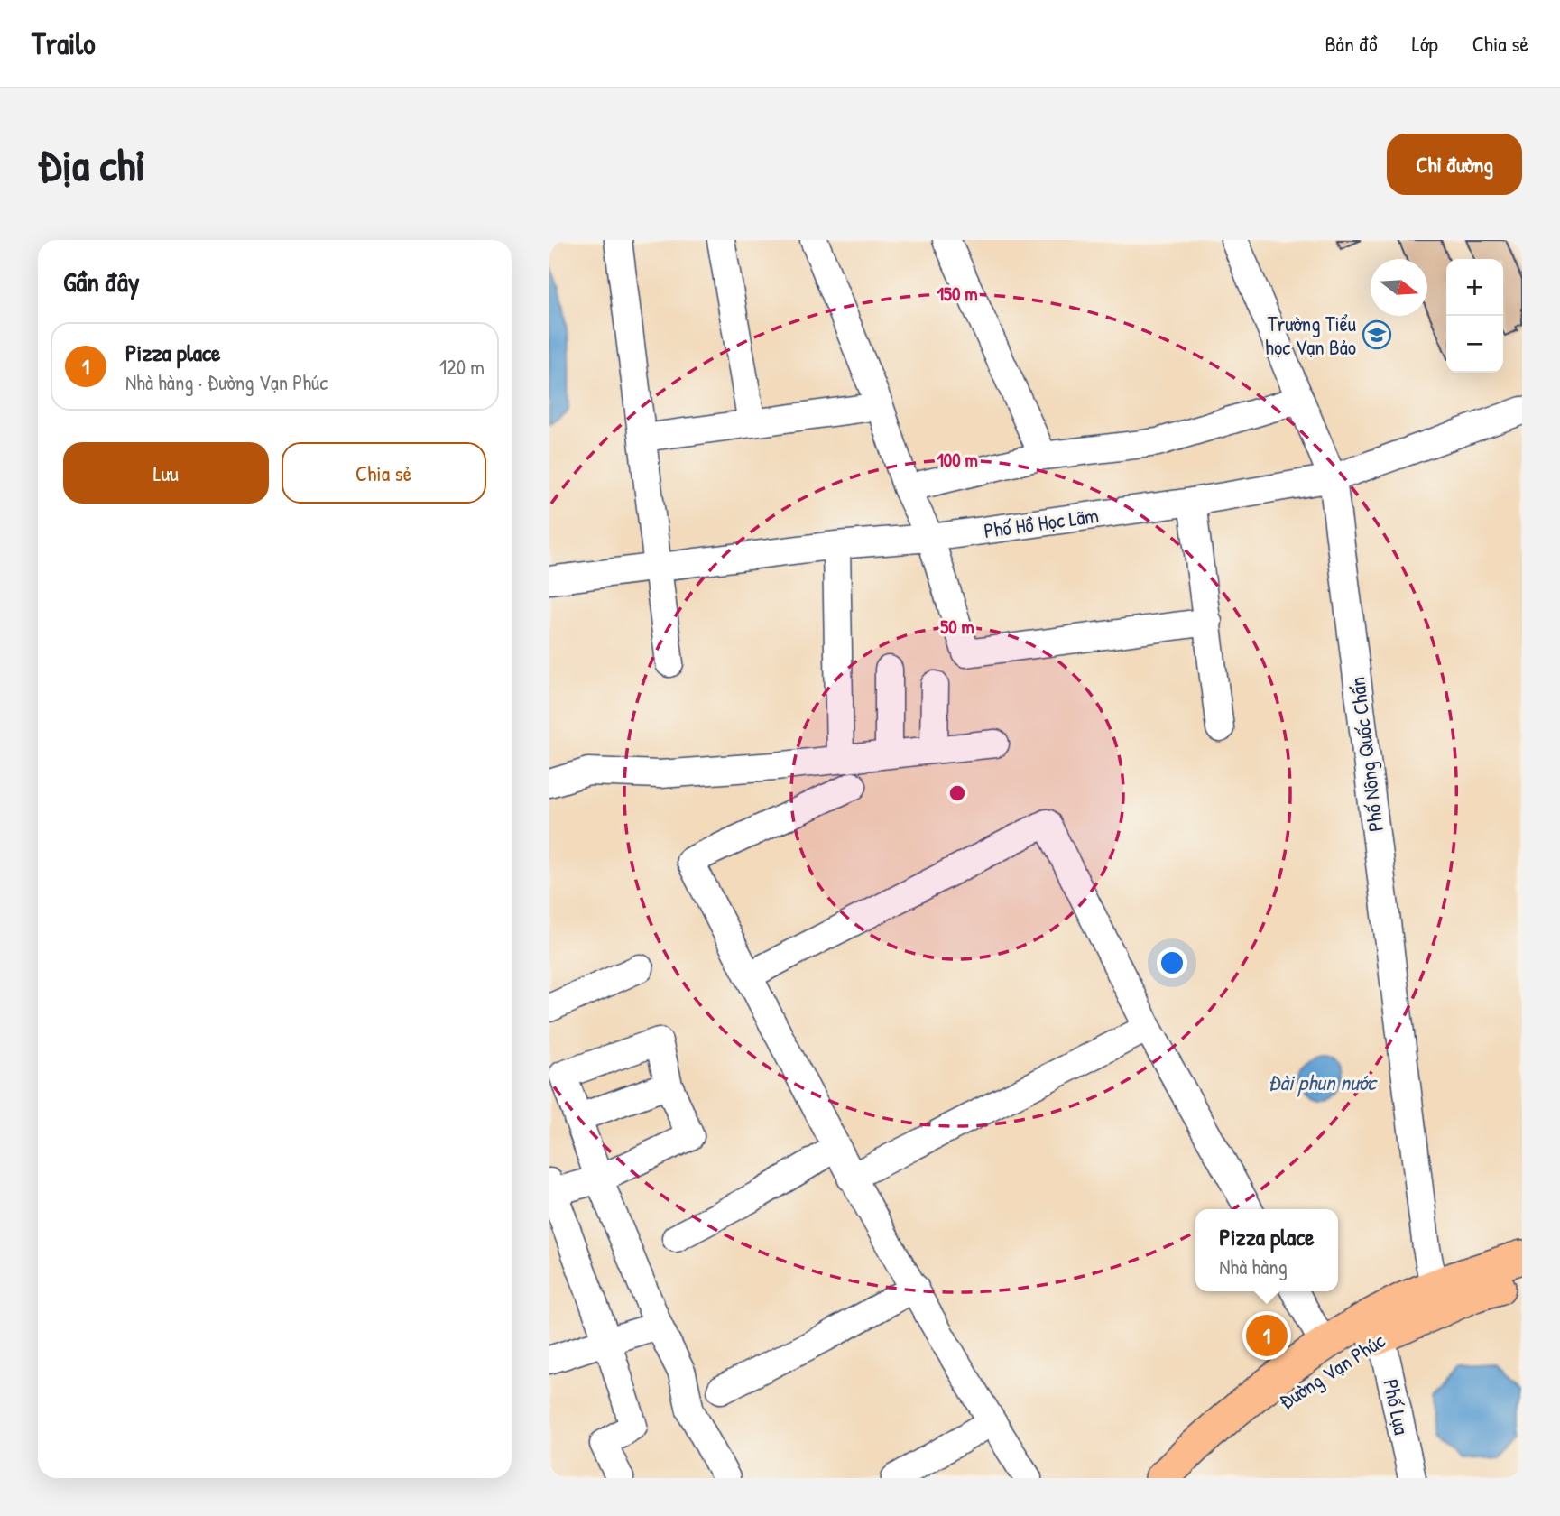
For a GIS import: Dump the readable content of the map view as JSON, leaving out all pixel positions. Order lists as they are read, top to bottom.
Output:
{
  "streets": {
    "main road": ["Đường Vạn Phúc"],
    "street": ["Phố Hồ Học Lãm", "Phố Nông Quốc Chấn", "Phố Lụa"]
  },
  "crossings": [
    ["Phố Hồ Học Lãm", "Phố Nông Quốc Chấn"],
    ["Phố Nông Quốc Chấn", "Đường Vạn Phúc"],
    ["Đường Vạn Phúc", "Phố Lụa"]
  ],
  "water": ["Đài phun nước"],
  "places": {
    "school or university": ["Trường Tiểu học Vạn Bảo"]
  },
  "north": "right",
  "page": {
    "header": "Trailo",
    "nav": ["Bản đồ", "Lớp", "Chia sẻ"],
    "buttons": [
      "Chỉ đường",
      ["Lưu", "Chia sẻ"]
    ],
    "title": "Địa chỉ",
    "heading": "Gần đây",
    "map_buttons": ["+", "−"],
    "list": [
      {
        "mark": "1",
        "name": "Pizza place",
        "note": "Nhà hàng · Đường Vạn Phúc",
        "value": "120 m"
      }
    ],
    "popup": ["Pizza place", "Nhà hàng"],
    "pins": "1"
  },
  "rings": ["150 m", "100 m", "50 m"]
}
